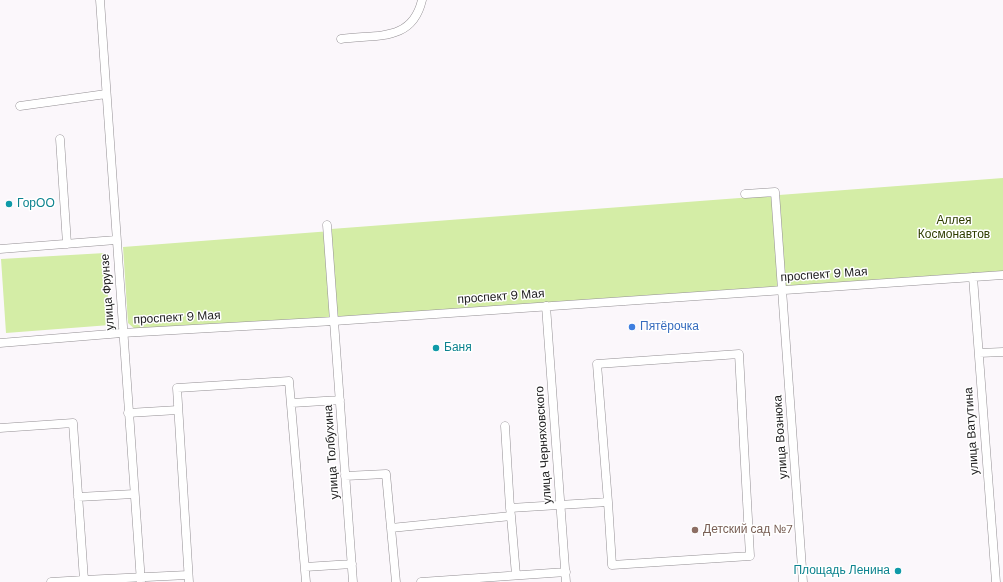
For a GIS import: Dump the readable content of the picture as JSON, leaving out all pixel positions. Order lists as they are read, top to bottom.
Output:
{
  "streets": {
    "street": [
      "проспект 9 Мая",
      "улица Фрунзе",
      "улица Ватутина",
      "улица Вознюка",
      "улица Черняховского",
      "улица Толбухина"
    ]
  },
  "crossings": [
    ["проспект 9 Мая", "улица Фрунзе"],
    ["проспект 9 Мая", "улица Ватутина"],
    ["проспект 9 Мая", "улица Вознюка"],
    ["проспект 9 Мая", "улица Черняховского"],
    ["проспект 9 Мая", "улица Толбухина"]
  ],
  "parks": ["Аллея Космонавтов"],
  "places": [
    "ГорОО",
    "Пятёрочка",
    "Баня",
    "Детский сад №7",
    "Площадь Ленина"
  ]
}
